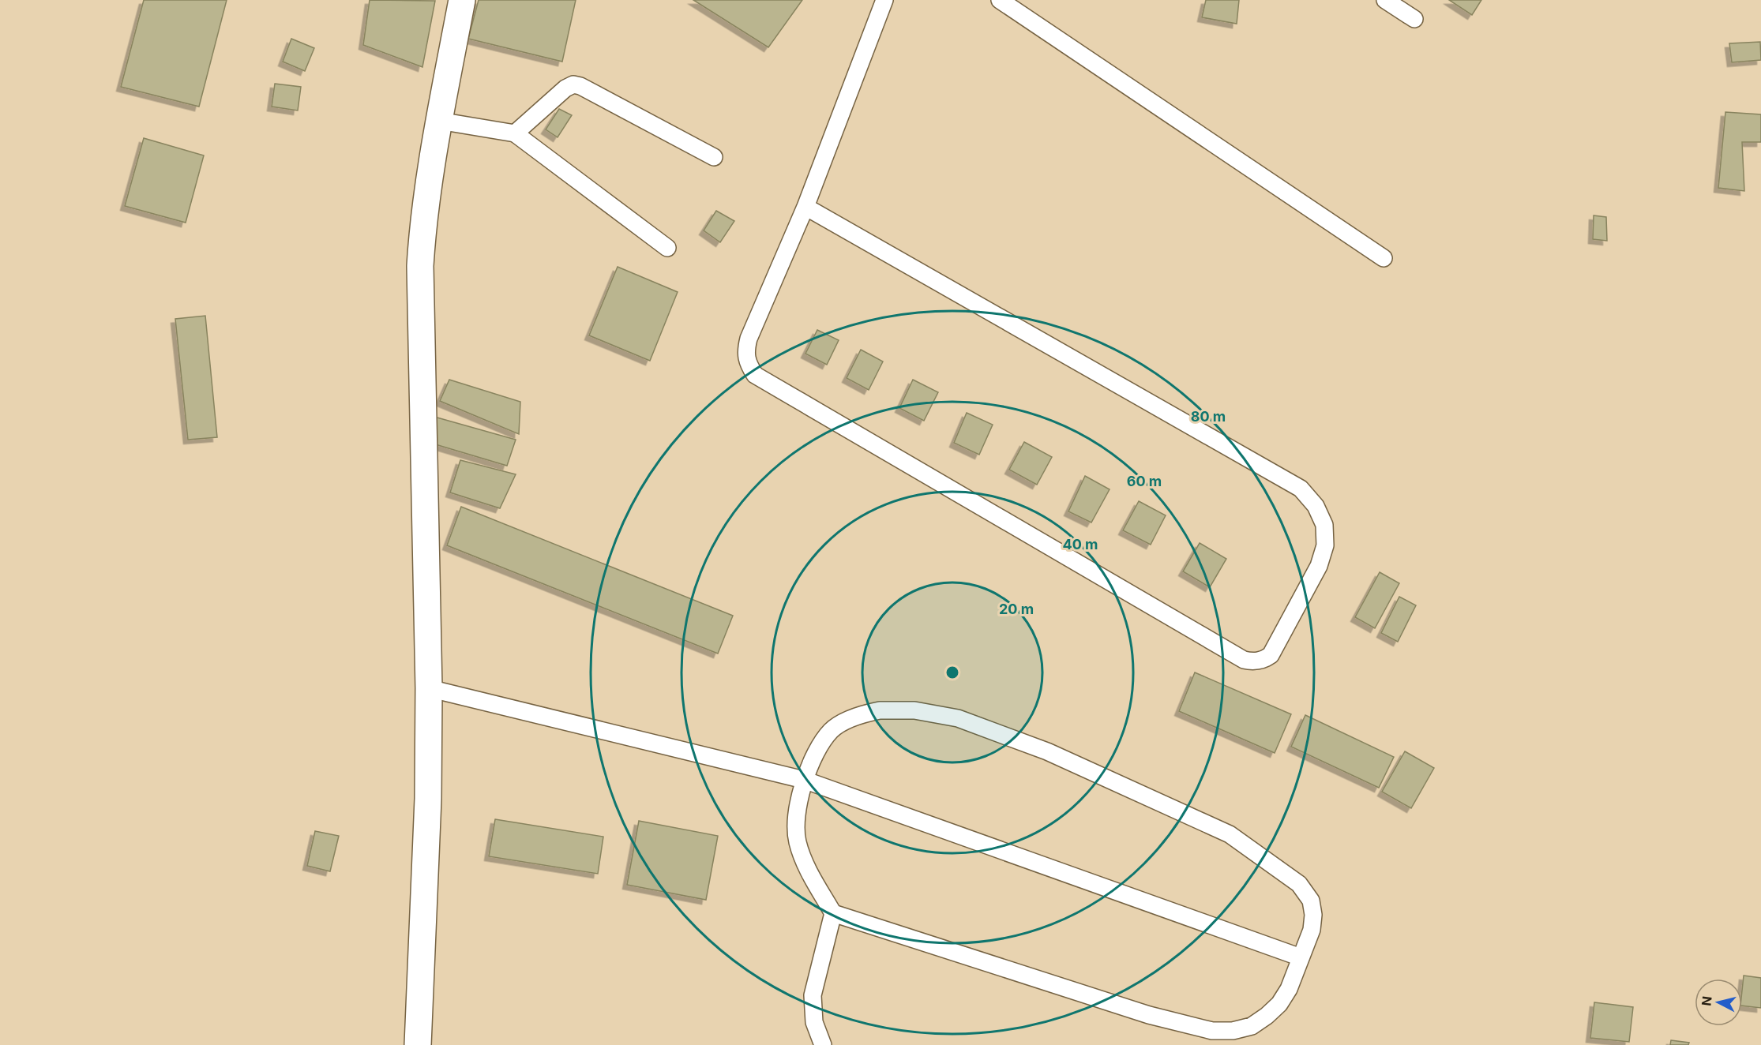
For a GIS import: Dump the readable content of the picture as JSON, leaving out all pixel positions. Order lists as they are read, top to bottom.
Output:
{
  "north": "left",
  "rings": [
    "80 m",
    "60 m",
    "40 m",
    "20 m"
  ]
}
